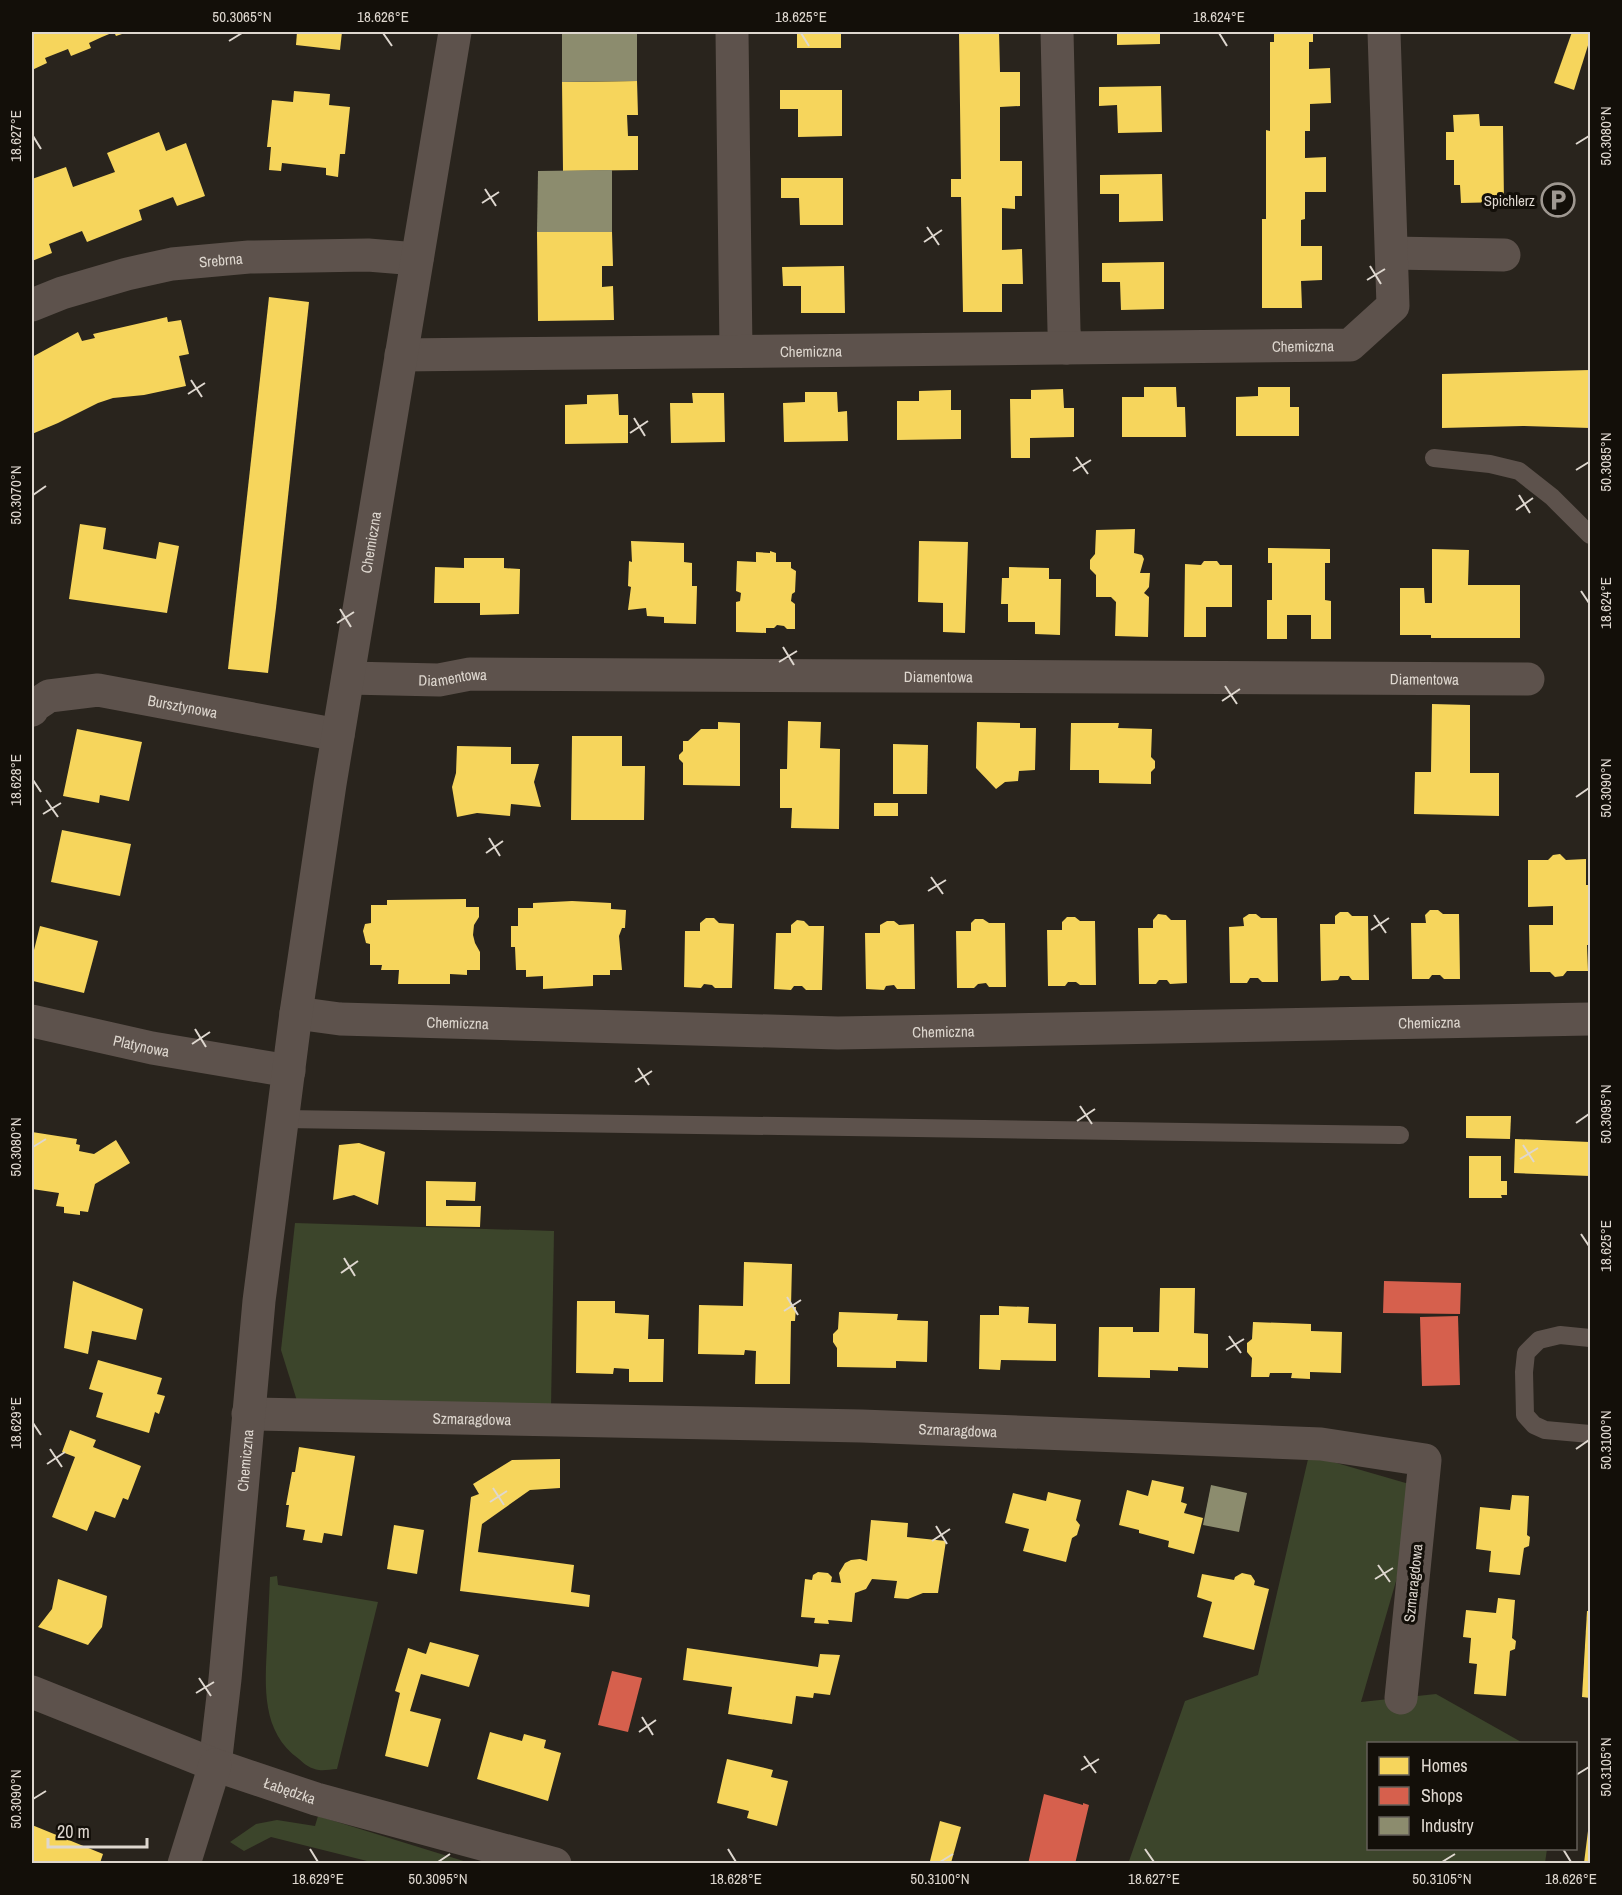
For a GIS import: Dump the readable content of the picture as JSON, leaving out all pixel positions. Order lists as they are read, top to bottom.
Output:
{
  "streets": {
    "street": [
      "Srebrna",
      "Chemiczna",
      "Diamentowa",
      "Bursztynowa",
      "Platynowa",
      "Szmaragdowa",
      "Łabędzka"
    ]
  },
  "crossings": [
    ["Srebrna", "Chemiczna"],
    ["Chemiczna", "Diamentowa"],
    ["Chemiczna", "Bursztynowa"],
    ["Chemiczna", "Platynowa"],
    ["Chemiczna", "Szmaragdowa"],
    ["Chemiczna", "Łabędzka"]
  ],
  "places": {
    "parking": ["Spichlerz"]
  },
  "legend": ["Homes", "Shops", "Industry"],
  "scale_bar": "20 m",
  "coordinates": [
    "50.3065°N",
    "18.626°E",
    "18.625°E",
    "18.624°E",
    "50.3080°N",
    "18.627°E",
    "50.3085°N",
    "50.3070°N",
    "18.628°E",
    "50.3090°N",
    "50.3095°N",
    "18.629°E",
    "50.3100°N",
    "50.3105°N"
  ]
}
